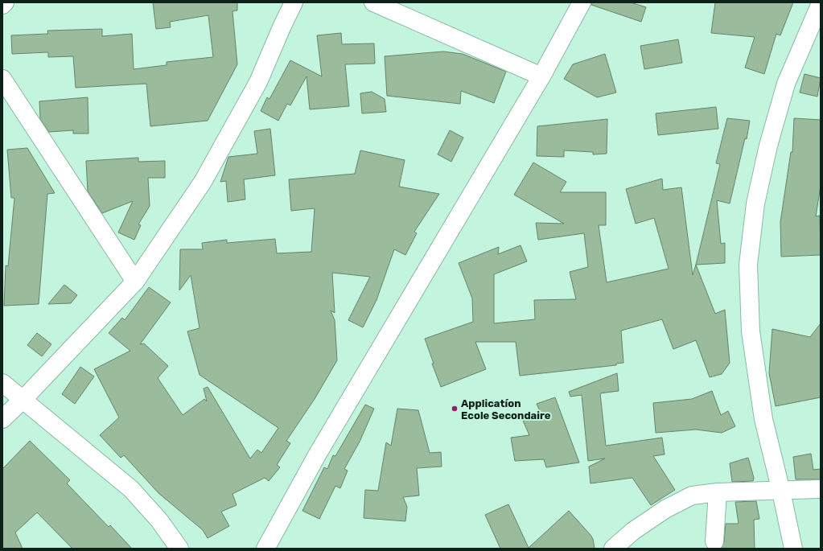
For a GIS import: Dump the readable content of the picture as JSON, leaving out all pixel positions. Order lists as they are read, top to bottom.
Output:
{
  "places": ["Applicatíon Ecole Secondaire"]
}
